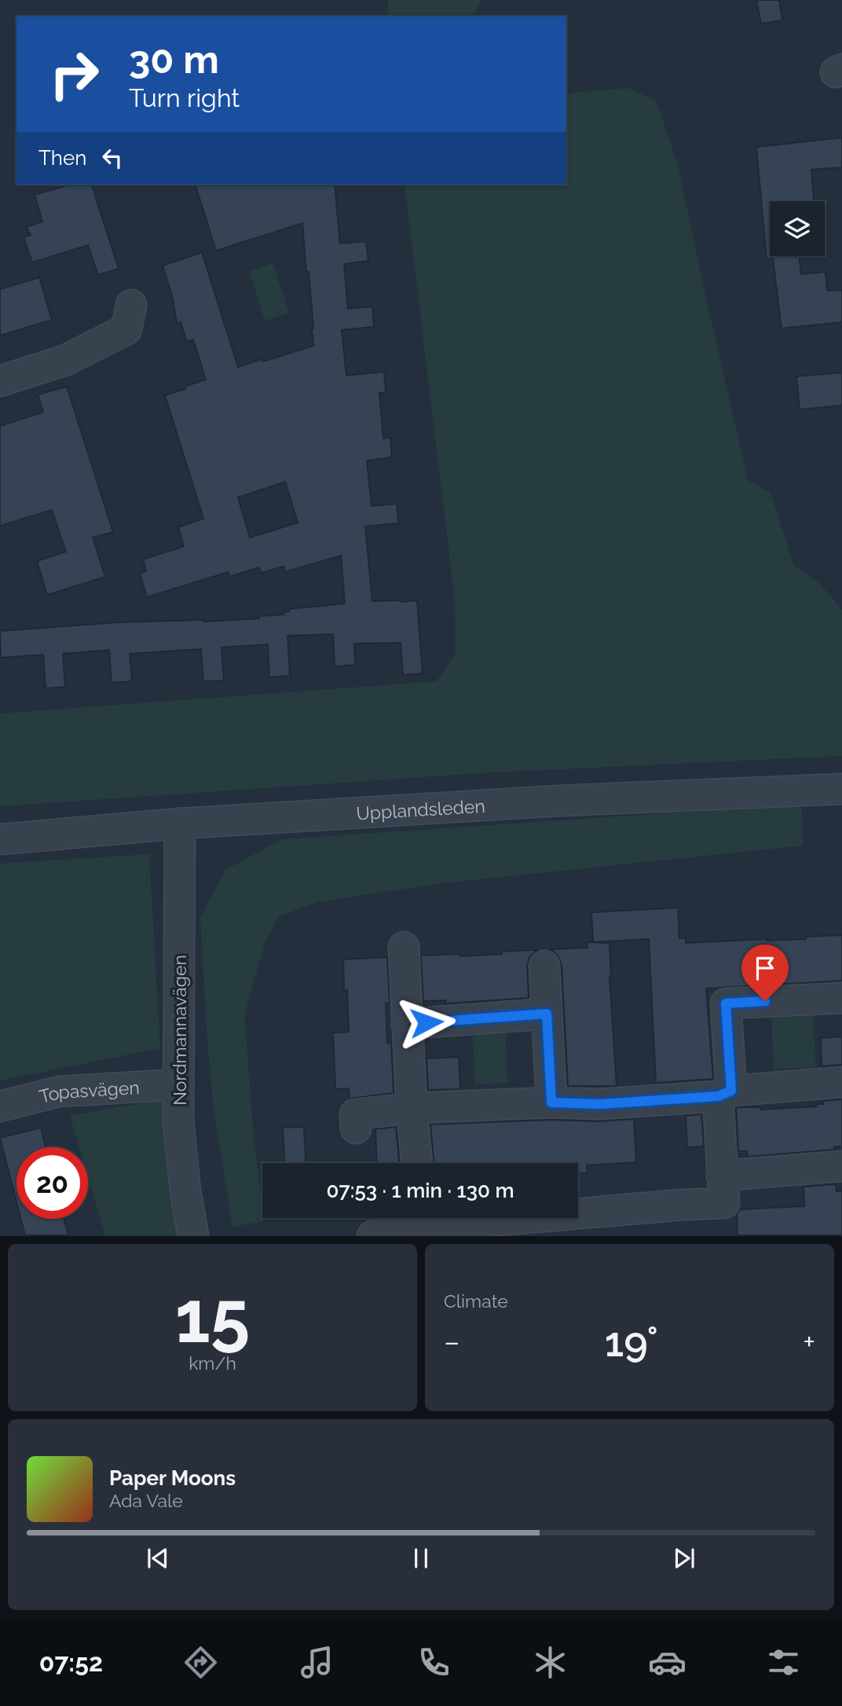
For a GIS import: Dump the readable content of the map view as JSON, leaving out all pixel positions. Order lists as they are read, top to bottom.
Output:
{
  "streets": {
    "street": ["Upplandsleden", "Nordmannavägen", "Topasvägen"]
  },
  "crossings": [
    ["Upplandsleden", "Nordmannavägen"],
    ["Nordmannavägen", "Topasvägen"]
  ],
  "page": {
    "turn": ["30 m", "Turn right"],
    "then": "Then",
    "limit": "20",
    "trip": "07:53 · 1 min · 130 m",
    "tile": [
      ["15", "km/h"],
      "Climate"
    ],
    "heat": ["−", "19°", "+"],
    "song": ["Paper Moons", "Ada Vale"],
    "tabs": "07:52"
  }
}
